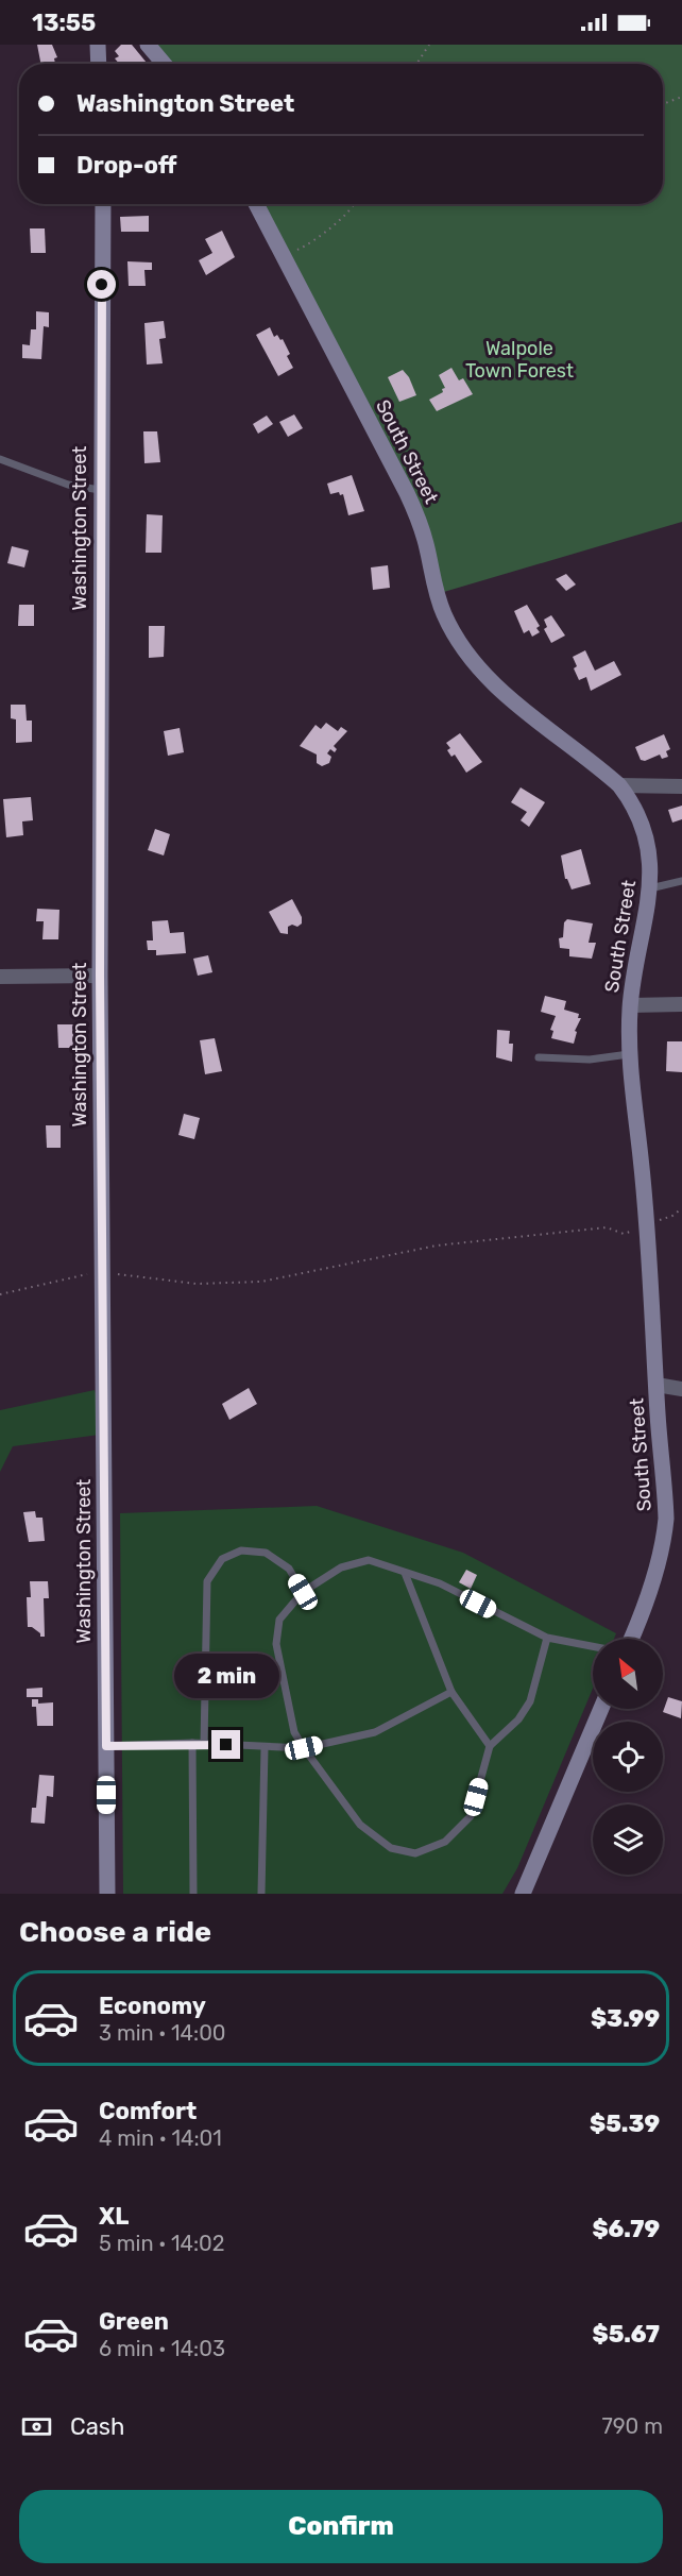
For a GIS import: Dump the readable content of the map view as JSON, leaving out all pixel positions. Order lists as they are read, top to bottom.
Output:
{
  "streets": {
    "street": ["South Street", "Washington Street"]
  },
  "parks": ["Walpole Town Forest"],
  "north": "top left",
  "page": {
    "status": "13:55",
    "banner": ["Washington Street", "Drop-off"],
    "bubble": "2 min",
    "heading": "Choose a ride",
    "list": [
      {
        "name": "Economy",
        "note": "3 min · 14:00",
        "value": "$3.99"
      },
      {
        "name": "Comfort",
        "note": "4 min · 14:01",
        "value": "$5.39"
      },
      {
        "name": "XL",
        "note": "5 min · 14:02",
        "value": "$6.79"
      },
      {
        "name": "Green",
        "note": "6 min · 14:03",
        "value": "$5.67"
      }
    ],
    "pay": ["Cash", "790 m"],
    "buttons": "Confirm"
  }
}
